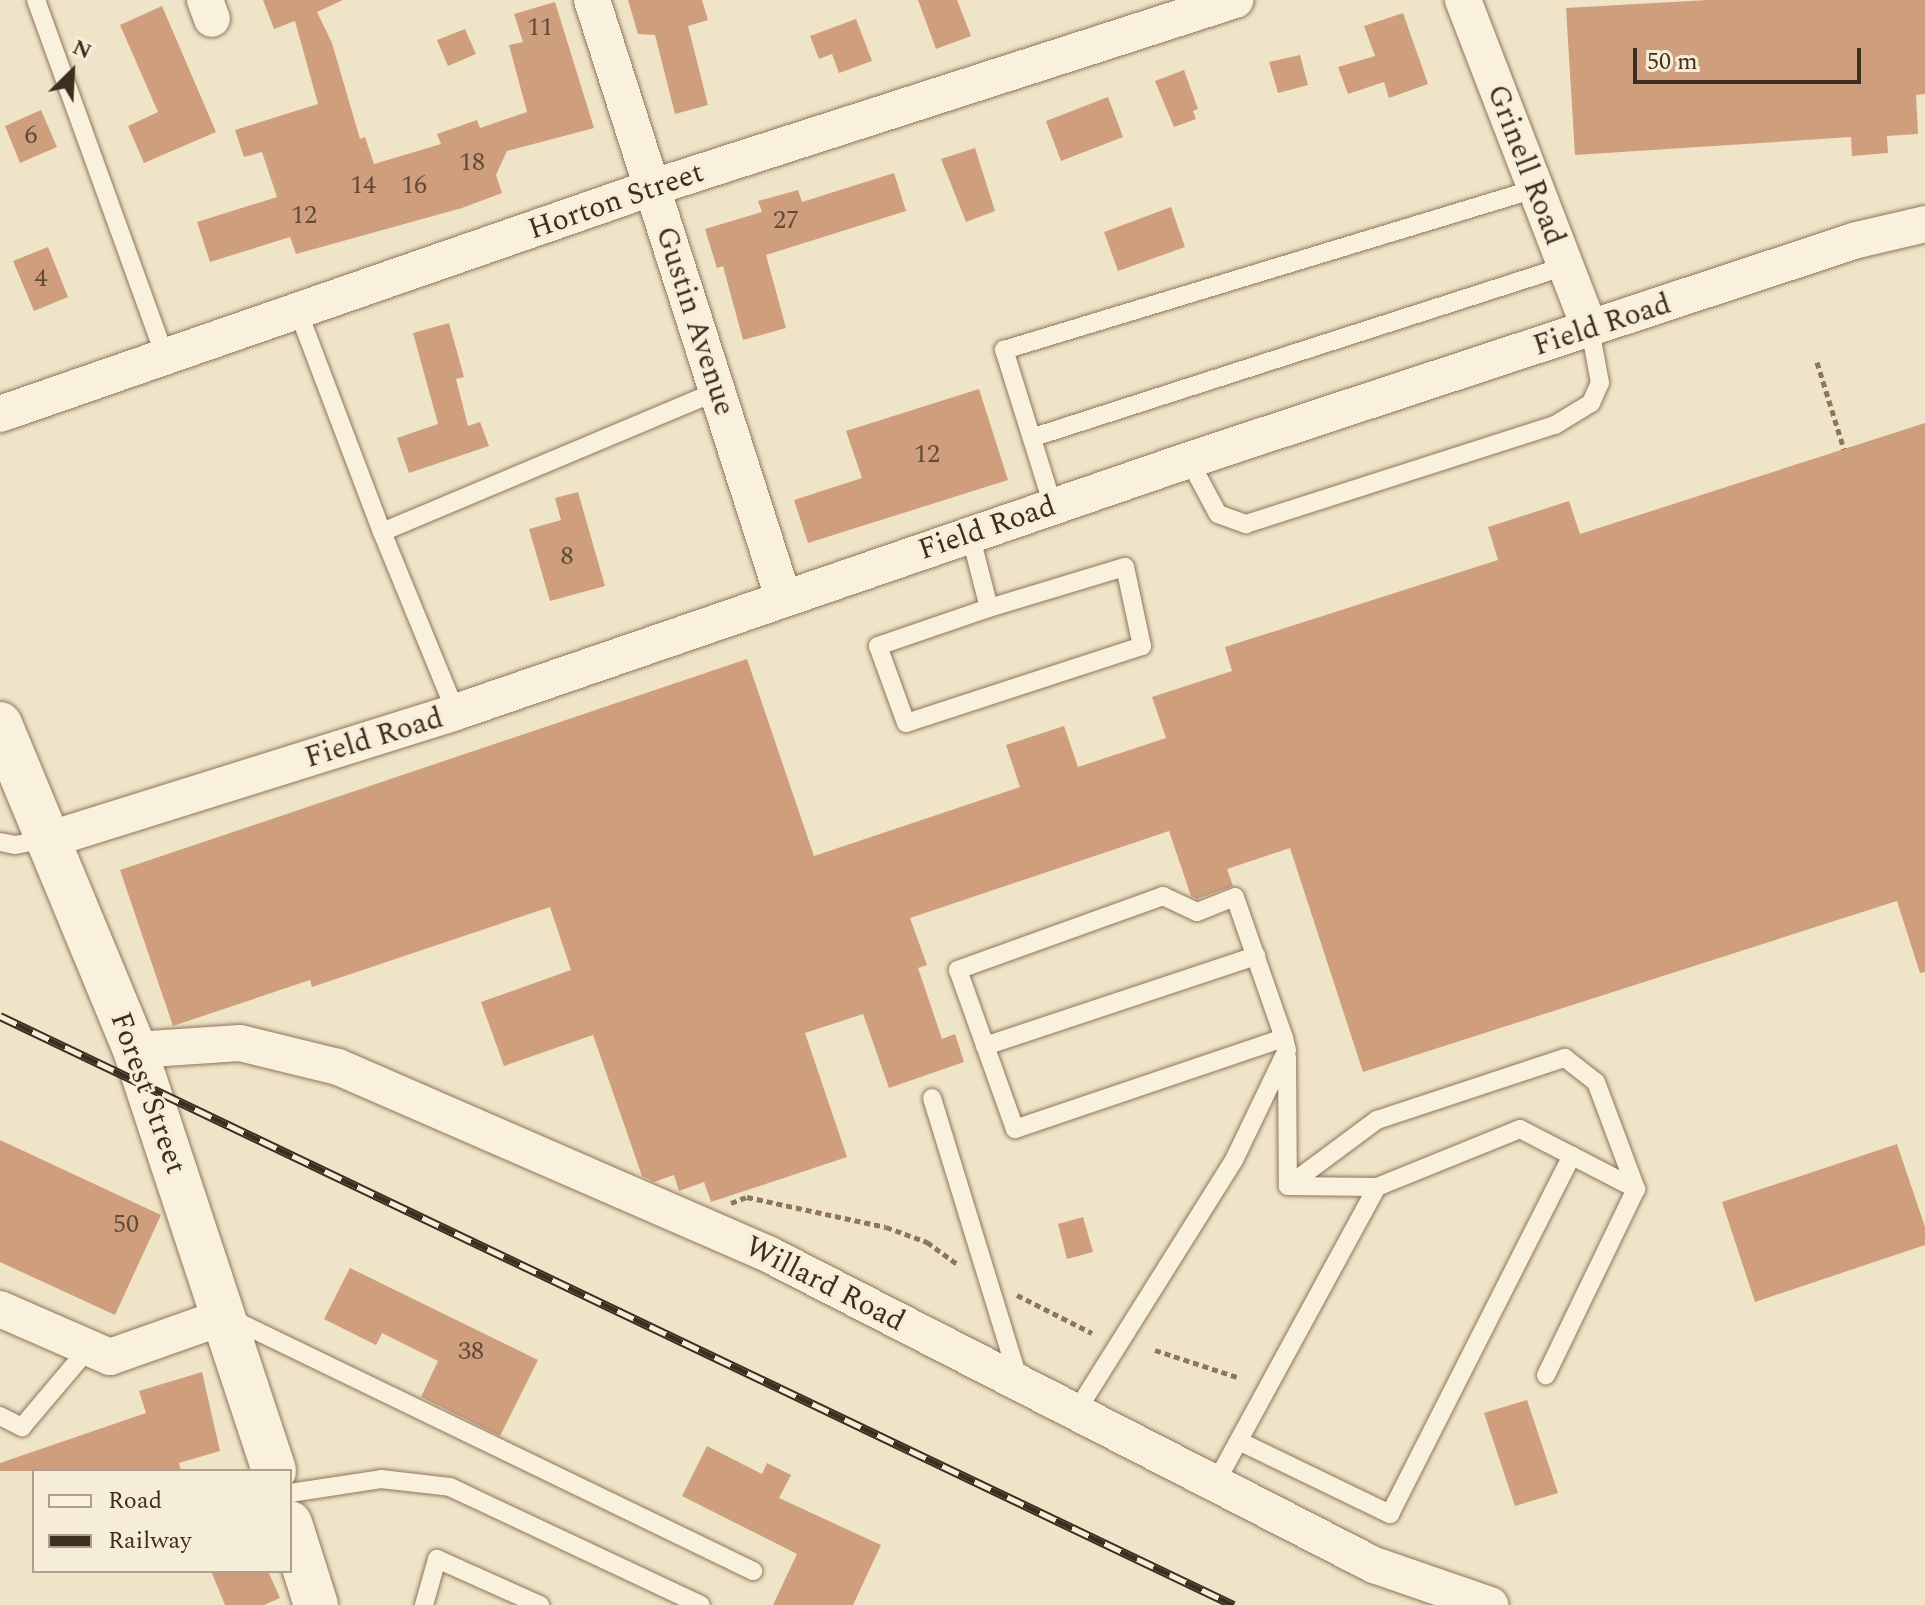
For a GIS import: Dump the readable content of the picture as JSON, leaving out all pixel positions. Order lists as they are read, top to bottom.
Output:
{
  "streets": {
    "main road": ["Forest Street"],
    "street": [
      "Grinell Road",
      "Horton Street",
      "Gustin Avenue",
      "Field Road",
      "Willard Road"
    ]
  },
  "crossings": [
    ["Grinell Road", "Field Road"],
    ["Horton Street", "Gustin Avenue"],
    ["Gustin Avenue", "Field Road"],
    ["Field Road", "Forest Street"],
    ["Forest Street", "Willard Road"]
  ],
  "house_numbers": [
    "11",
    "6",
    "18",
    "14",
    "16",
    "12",
    "27",
    "4",
    "12",
    "8",
    "50",
    "38"
  ],
  "legend": ["Road", "Railway"],
  "scale_bar": "50 m",
  "north": "top right"
}
